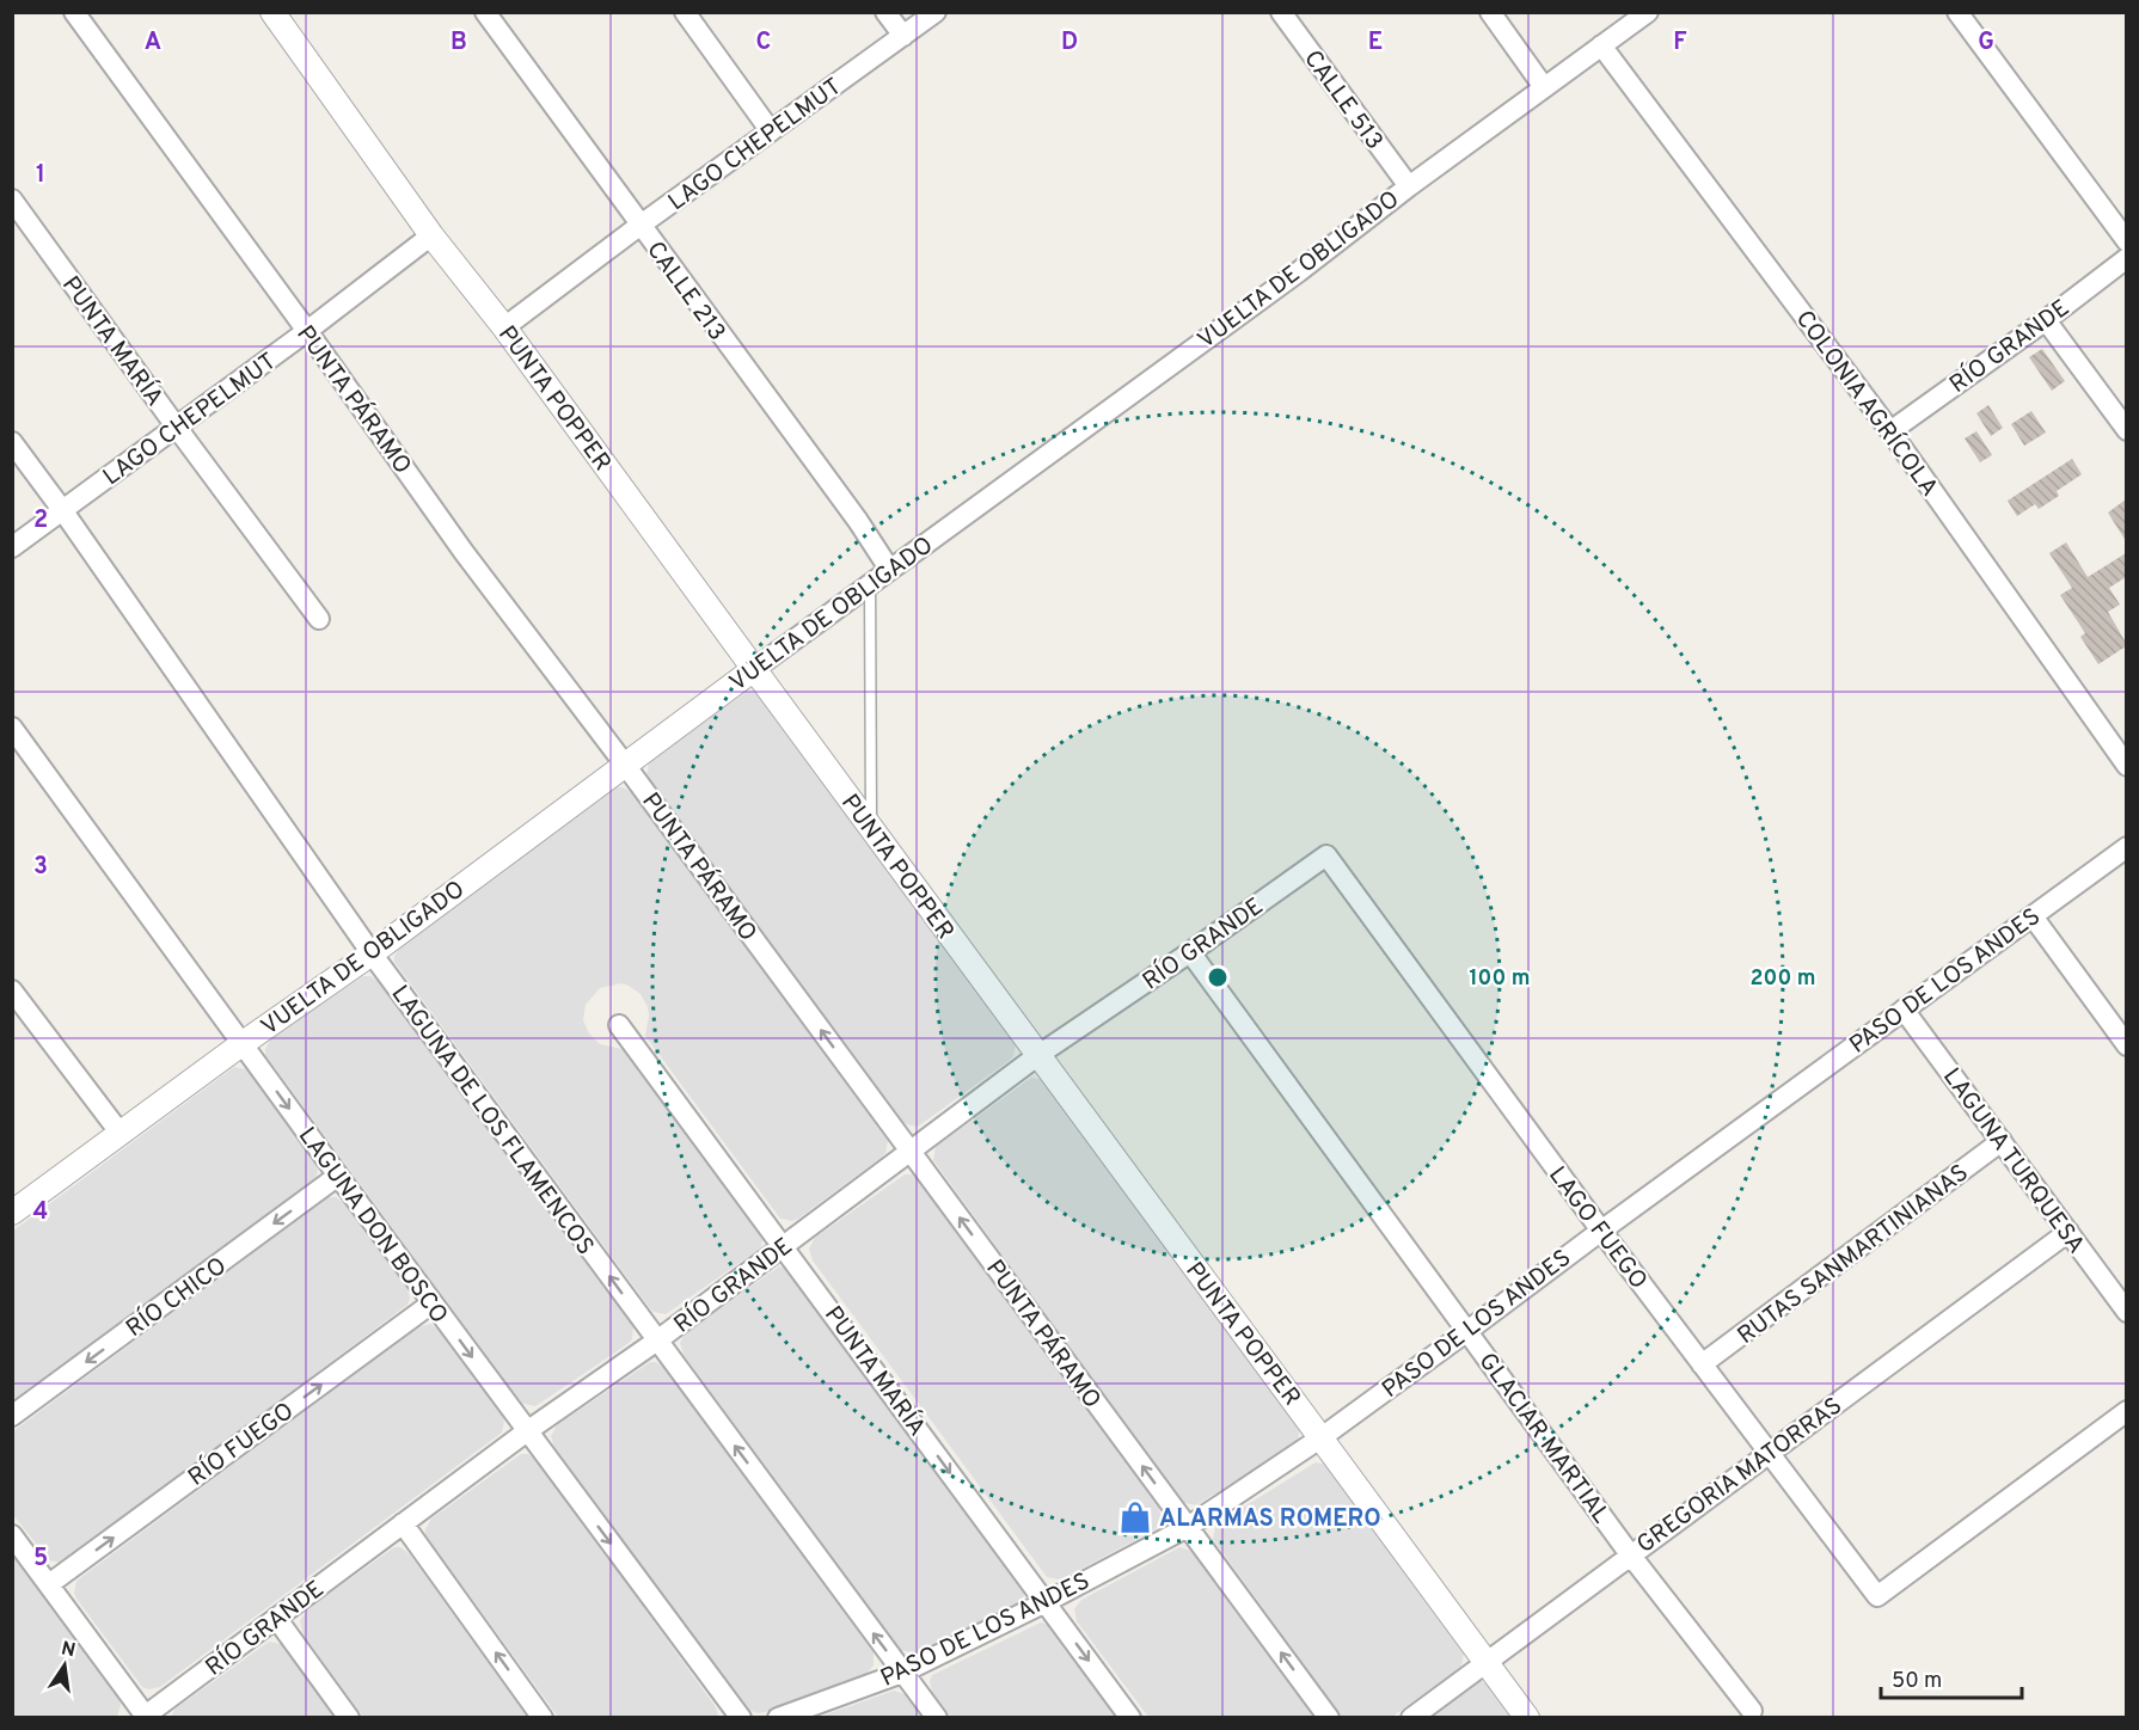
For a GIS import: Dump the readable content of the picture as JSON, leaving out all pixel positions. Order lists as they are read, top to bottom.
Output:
{
  "streets": {
    "street": [
      "CALLE 513",
      "LAGO CHEPELMUT",
      "VUELTA DE OBLIGADO",
      "CALLE 213",
      "PUNTA MARÍA",
      "RÍO GRANDE",
      "PUNTA POPPER",
      "PUNTA PÁRAMO",
      "COLONIA AGRÍCOLA",
      "PASO DE LOS ANDES",
      "LAGUNA DE LOS FLAMENCOS",
      "LAGUNA TURQUESA",
      "LAGUNA DON BOSCO",
      "LAGO FUEGO",
      "RUTAS SANMARTINIANAS",
      "RÍO CHICO",
      "GLACIAR MARTIAL",
      "RÍO FUEGO",
      "GREGORIA MATORRAS"
    ]
  },
  "crossings": [
    ["CALLE 513", "VUELTA DE OBLIGADO"],
    ["LAGO CHEPELMUT", "CALLE 213"],
    ["LAGO CHEPELMUT", "PUNTA MARÍA"],
    ["LAGO CHEPELMUT", "PUNTA POPPER"],
    ["LAGO CHEPELMUT", "PUNTA PÁRAMO"],
    ["LAGO CHEPELMUT", "LAGUNA DE LOS FLAMENCOS"],
    ["VUELTA DE OBLIGADO", "CALLE 213"],
    ["VUELTA DE OBLIGADO", "PUNTA POPPER"],
    ["VUELTA DE OBLIGADO", "PUNTA PÁRAMO"],
    ["VUELTA DE OBLIGADO", "COLONIA AGRÍCOLA"],
    ["VUELTA DE OBLIGADO", "LAGUNA DE LOS FLAMENCOS"],
    ["VUELTA DE OBLIGADO", "LAGUNA DON BOSCO"],
    ["PUNTA MARÍA", "RÍO GRANDE"],
    ["PUNTA MARÍA", "PASO DE LOS ANDES"],
    ["RÍO GRANDE", "PUNTA POPPER"],
    ["RÍO GRANDE", "PUNTA PÁRAMO"],
    ["RÍO GRANDE", "COLONIA AGRÍCOLA"],
    ["RÍO GRANDE", "LAGUNA DE LOS FLAMENCOS"],
    ["RÍO GRANDE", "LAGUNA DON BOSCO"],
    ["RÍO GRANDE", "LAGO FUEGO"],
    ["RÍO GRANDE", "GLACIAR MARTIAL"],
    ["PUNTA POPPER", "PASO DE LOS ANDES"],
    ["PUNTA POPPER", "GREGORIA MATORRAS"],
    ["PUNTA PÁRAMO", "PASO DE LOS ANDES"],
    ["PASO DE LOS ANDES", "LAGUNA DE LOS FLAMENCOS"],
    ["PASO DE LOS ANDES", "LAGUNA TURQUESA"],
    ["PASO DE LOS ANDES", "LAGO FUEGO"],
    ["PASO DE LOS ANDES", "GLACIAR MARTIAL"],
    ["LAGUNA TURQUESA", "RUTAS SANMARTINIANAS"],
    ["LAGUNA TURQUESA", "GREGORIA MATORRAS"],
    ["LAGUNA DON BOSCO", "RÍO CHICO"],
    ["LAGUNA DON BOSCO", "RÍO FUEGO"],
    ["LAGO FUEGO", "RUTAS SANMARTINIANAS"],
    ["LAGO FUEGO", "GREGORIA MATORRAS"],
    ["GLACIAR MARTIAL", "GREGORIA MATORRAS"]
  ],
  "one_way": [
    "PUNTA MARÍA",
    "PUNTA PÁRAMO",
    "LAGUNA DE LOS FLAMENCOS",
    "RÍO CHICO",
    "RÍO FUEGO"
  ],
  "places": {
    "shop": ["ALARMAS ROMERO"]
  },
  "scale_bar": "50 m",
  "north": "top",
  "grid": {
    "columns": [
      "A",
      "B",
      "C",
      "D",
      "E",
      "F",
      "G"
    ],
    "rows": [
      "1",
      "2",
      "3",
      "4",
      "5"
    ]
  },
  "rings": ["100 m", "200 m"]
}
